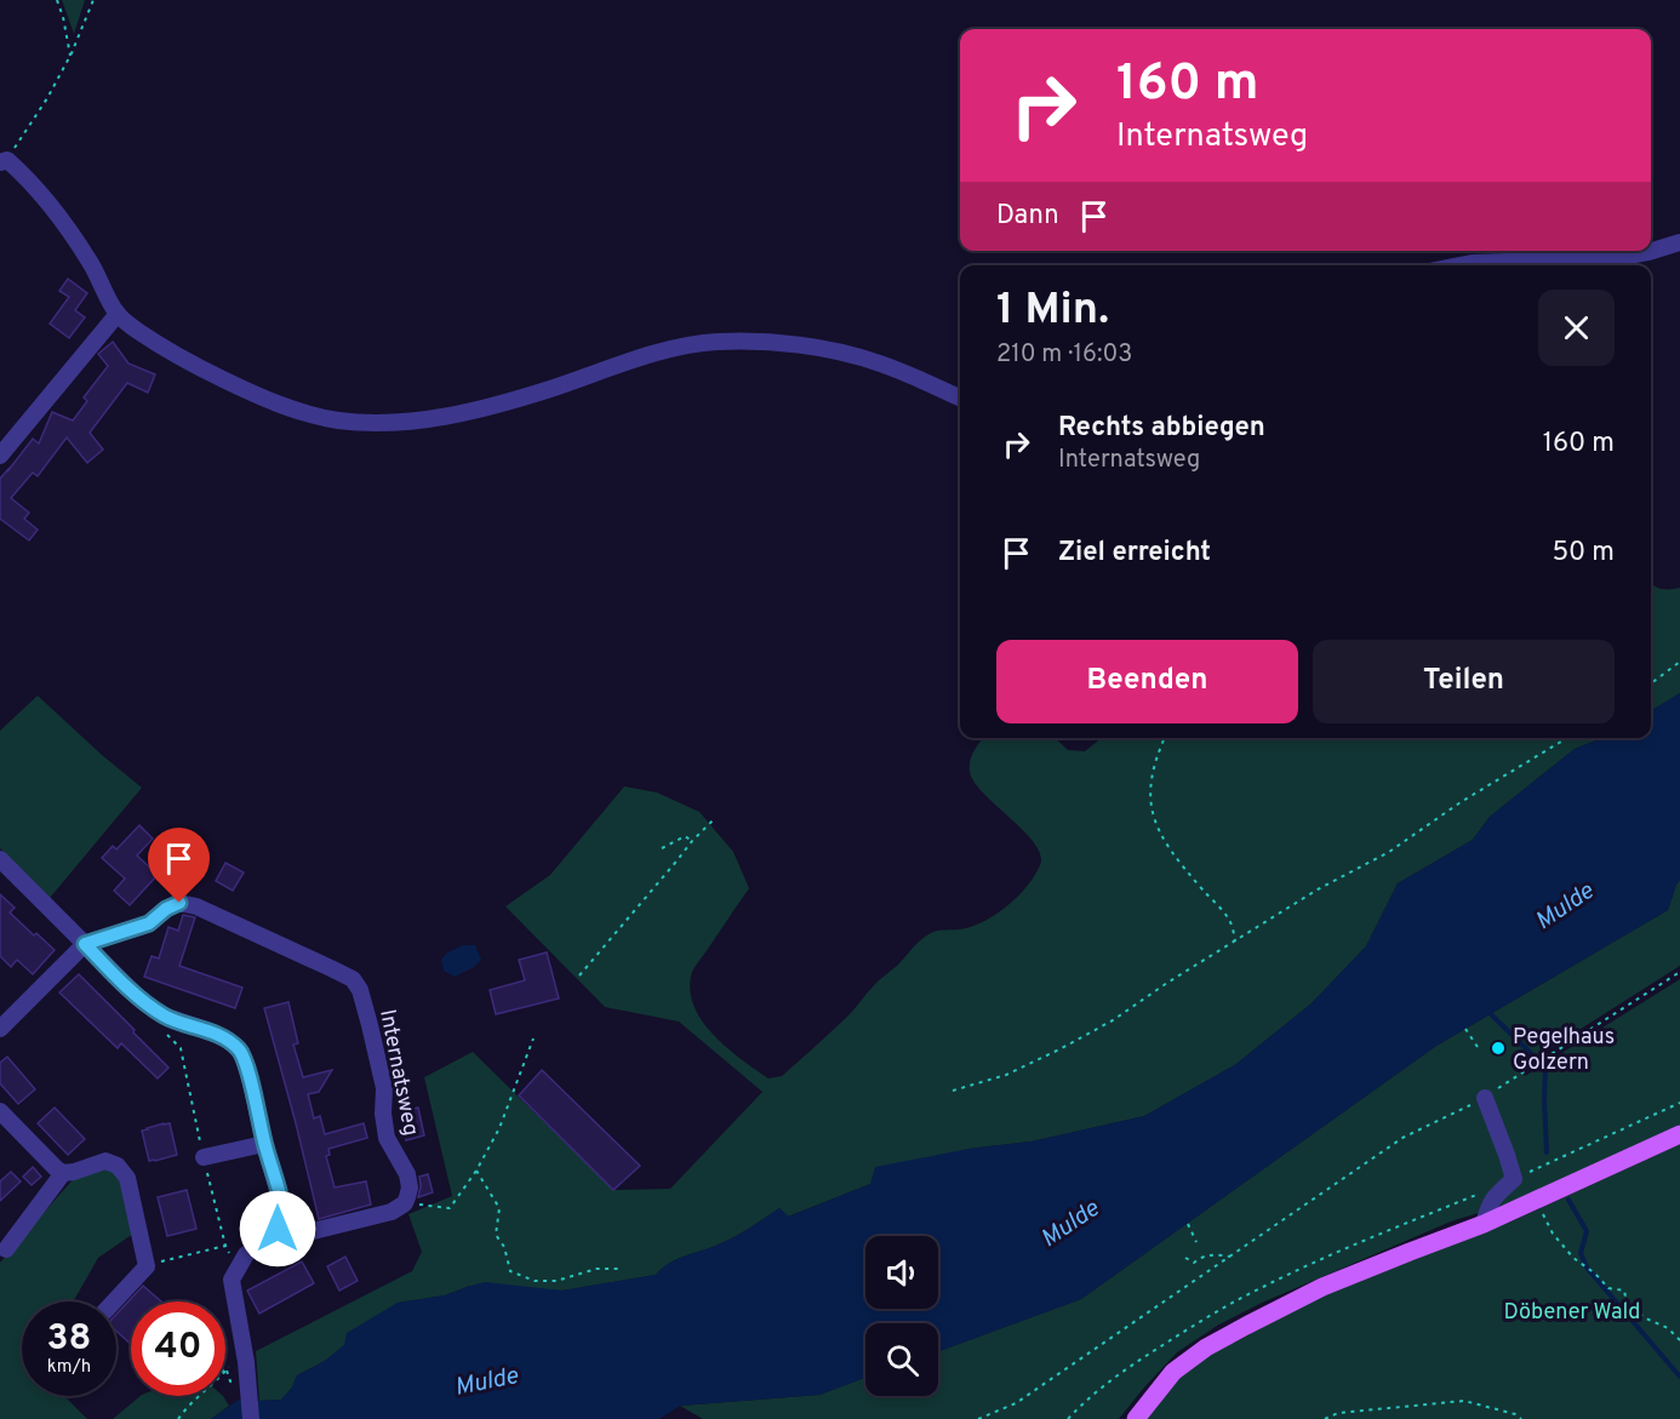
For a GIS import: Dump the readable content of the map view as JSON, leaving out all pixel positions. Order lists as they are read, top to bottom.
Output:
{
  "streets": {
    "street": ["Internatsweg"]
  },
  "water": ["Mulde"],
  "parks": ["Döbener Wald"],
  "places": ["Pegelhaus Golzern"],
  "page": {
    "turn": ["160 m", "Internatsweg"],
    "then": "Dann",
    "heading": ["1 Min.", "210 m · 16:03"],
    "list": [
      {
        "name": "Rechts abbiegen",
        "note": "Internatsweg",
        "value": "160 m"
      },
      {
        "name": "Ziel erreicht",
        "value": "50 m"
      }
    ],
    "buttons": ["Beenden", "Teilen"],
    "speed": "38 km/h",
    "limit": "40"
  }
}
